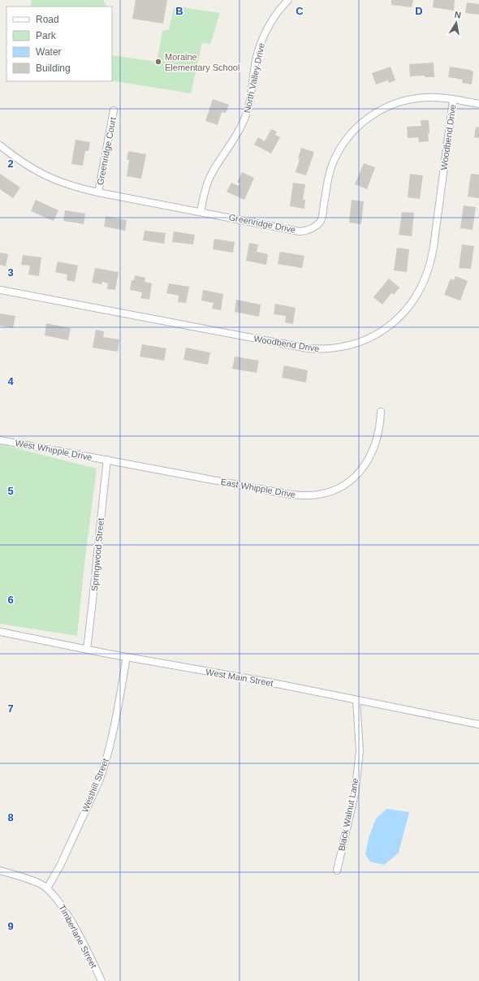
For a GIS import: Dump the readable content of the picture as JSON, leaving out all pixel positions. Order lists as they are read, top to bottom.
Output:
{
  "streets": {
    "street": [
      "North Valley Drive",
      "Woodbend Drive",
      "Greenridge Court",
      "Greenridge Drive",
      "West Whipple Drive",
      "East Whipple Drive",
      "Springwood Street",
      "West Main Street",
      "Westhill Street",
      "Black Walnut Lane",
      "Timberlane Street"
    ]
  },
  "crossings": [
    ["North Valley Drive", "Greenridge Drive"],
    ["Woodbend Drive", "Greenridge Drive"],
    ["Greenridge Court", "Greenridge Drive"],
    ["West Whipple Drive", "East Whipple Drive"],
    ["West Whipple Drive", "Springwood Street"],
    ["East Whipple Drive", "Springwood Street"],
    ["Springwood Street", "West Main Street"],
    ["West Main Street", "Westhill Street"],
    ["West Main Street", "Black Walnut Lane"],
    ["Westhill Street", "Timberlane Street"]
  ],
  "places": ["Moraine Elementary School"],
  "legend": [
    "Road",
    "Park",
    "Water",
    "Building"
  ],
  "north": "top",
  "grid": {
    "columns": ["B", "C", "D"],
    "rows": [
      "2",
      "3",
      "4",
      "5",
      "6",
      "7",
      "8",
      "9"
    ]
  }
}
